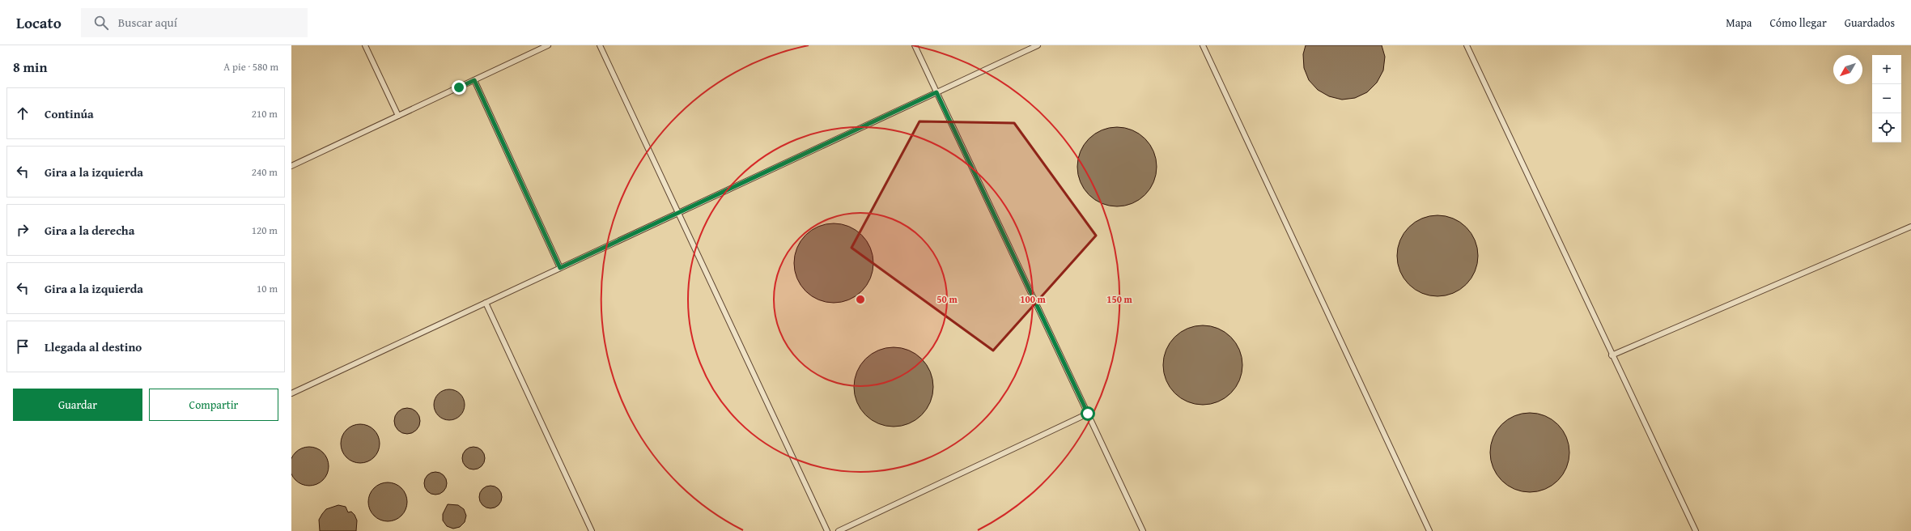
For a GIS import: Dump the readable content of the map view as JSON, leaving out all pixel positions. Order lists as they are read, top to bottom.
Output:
{
  "north": "bottom left",
  "page": {
    "header": "Locato",
    "search": "Buscar aquí",
    "nav": ["Mapa", "Cómo llegar", "Guardados"],
    "heading": ["8 min", "A pie · 580 m"],
    "map_buttons": ["+", "−"],
    "list": [
      ["Continúa", "210 m"],
      ["Gira a la izquierda", "240 m"],
      ["Gira a la derecha", "120 m"],
      ["Gira a la izquierda", "10 m"],
      "Llegada al destino"
    ],
    "buttons": ["Guardar", "Compartir"]
  },
  "rings": ["50 m", "100 m", "150 m"]
}
